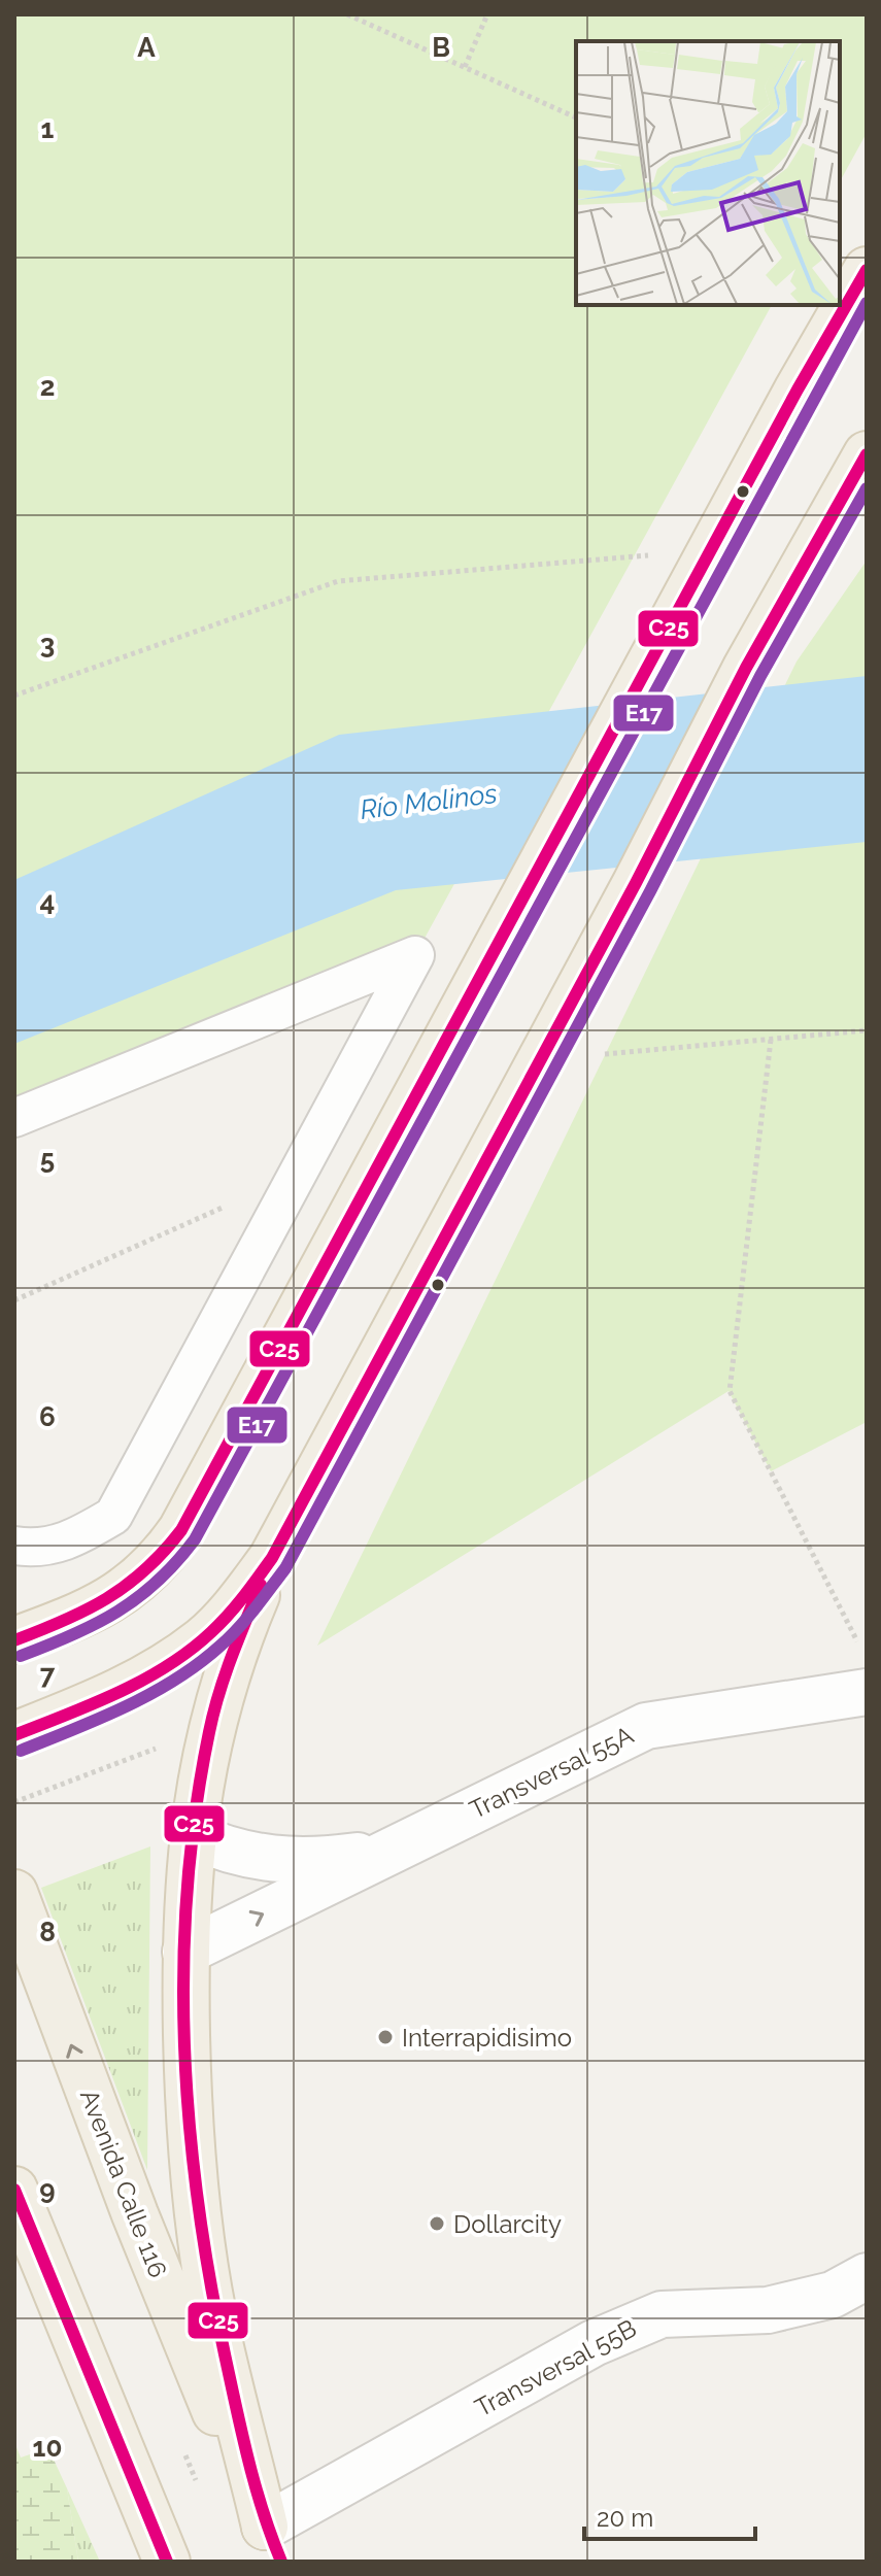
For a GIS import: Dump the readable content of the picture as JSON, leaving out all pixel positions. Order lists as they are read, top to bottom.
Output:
{
  "streets": {
    "main road": ["Avenida Calle 116"],
    "street": ["Transversal 55A", "Transversal 55B"]
  },
  "crossings": [
    ["Avenida Calle 116", "Transversal 55B"]
  ],
  "water": ["Río Molinos"],
  "places": ["Interrapidisimo", "Dollarcity"],
  "lines": ["transit line C25", "transit line E17"],
  "scale_bar": "20 m",
  "grid": {
    "columns": ["A", "B"],
    "rows": [
      "1",
      "2",
      "3",
      "4",
      "5",
      "6",
      "7",
      "8",
      "9",
      "10"
    ]
  }
}
